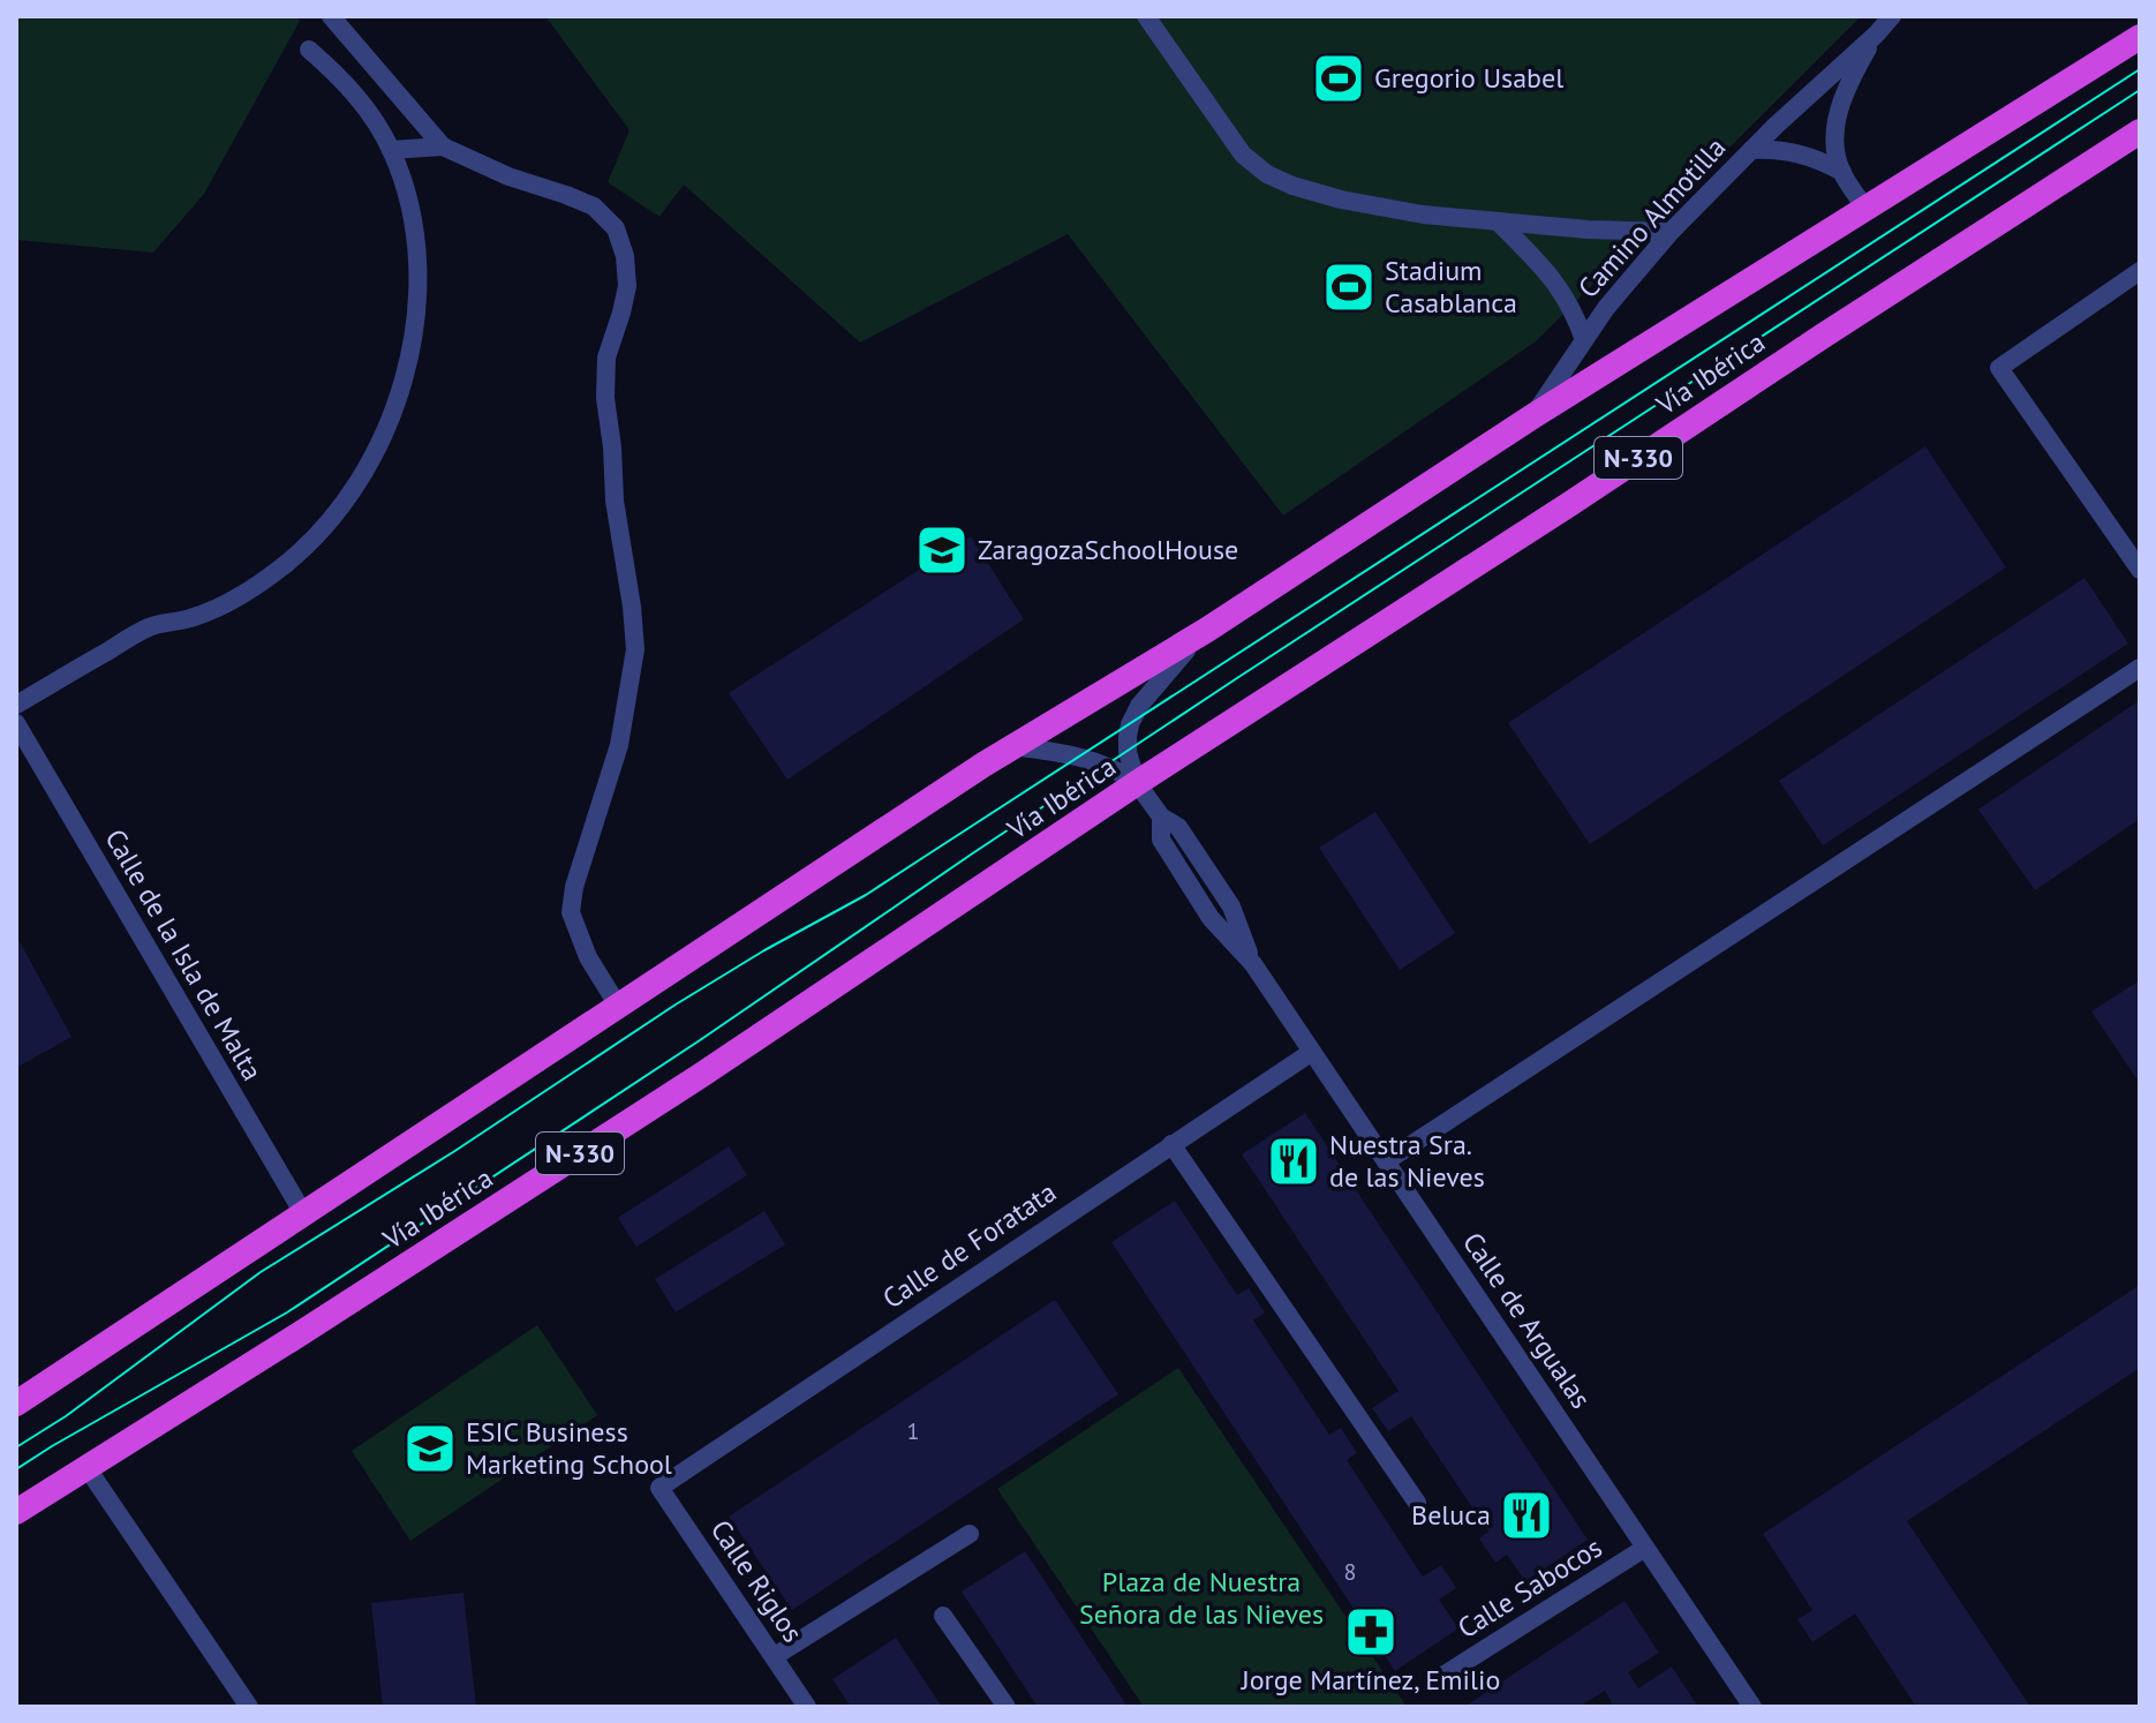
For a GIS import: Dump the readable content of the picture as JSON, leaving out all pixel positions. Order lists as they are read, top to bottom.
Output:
{
  "streets": {
    "highway": ["Vía Ibérica", "N-330"],
    "street": [
      "Camino Almotilla",
      "Calle de la Isla de Malta",
      "Calle de Foratata",
      "Calle de Argualas",
      "Calle Riglos",
      "Calle Sabocos"
    ]
  },
  "crossings": [
    ["Camino Almotilla", "Vía Ibérica"],
    ["Vía Ibérica", "Calle de la Isla de Malta"],
    ["Vía Ibérica", "Calle de Argualas"],
    ["Calle de Foratata", "Calle de Argualas"],
    ["Calle de Foratata", "Calle Riglos"],
    ["Calle de Argualas", "Calle Sabocos"]
  ],
  "parks": ["Plaza de Nuestra Señora de las Nieves"],
  "places": {
    "sports": ["Gregorio Usabel", "Stadium Casablanca"],
    "school or university": ["ZaragozaSchoolHouse", "ESIC Business Marketing School"],
    "restaurant": ["Nuestra Sra. de las Nieves", "Beluca"],
    "pharmacy": ["Jorge Martínez, Emilio"]
  },
  "house_numbers": ["1", "8"]
}
